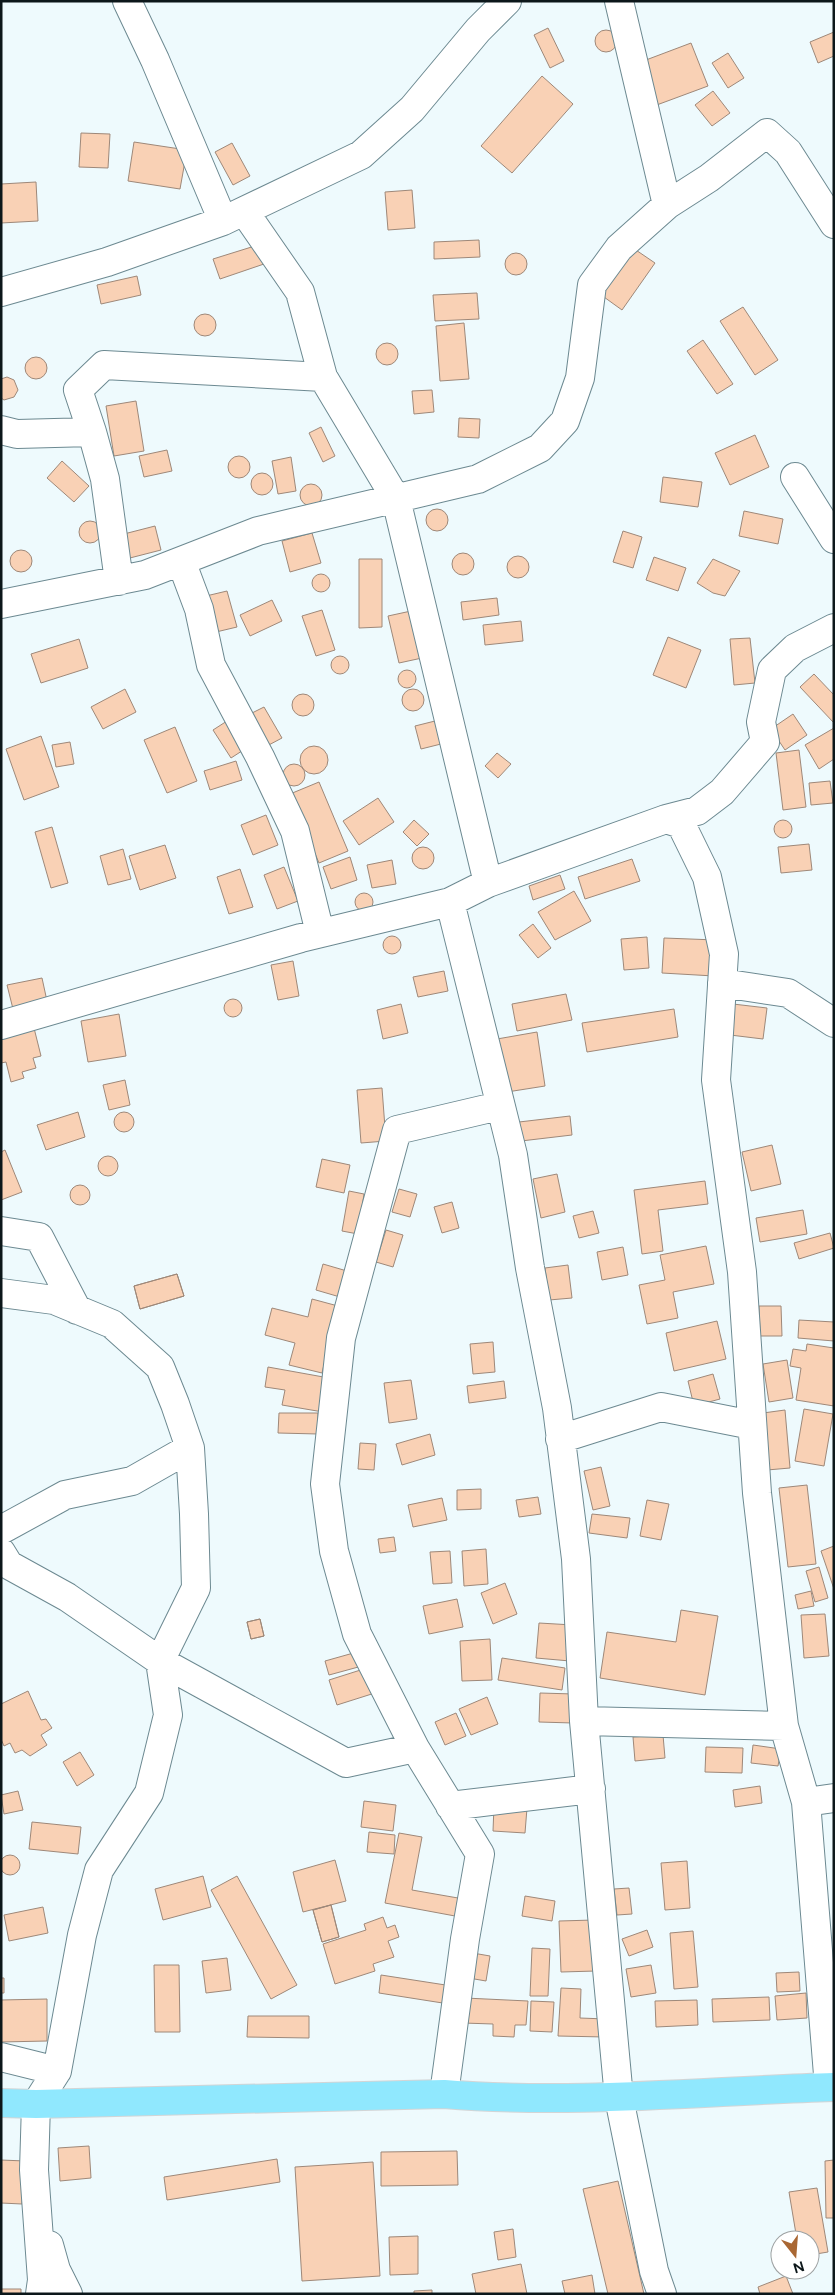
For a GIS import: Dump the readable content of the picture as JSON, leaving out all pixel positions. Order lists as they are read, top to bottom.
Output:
{
  "north": "bottom"
}
